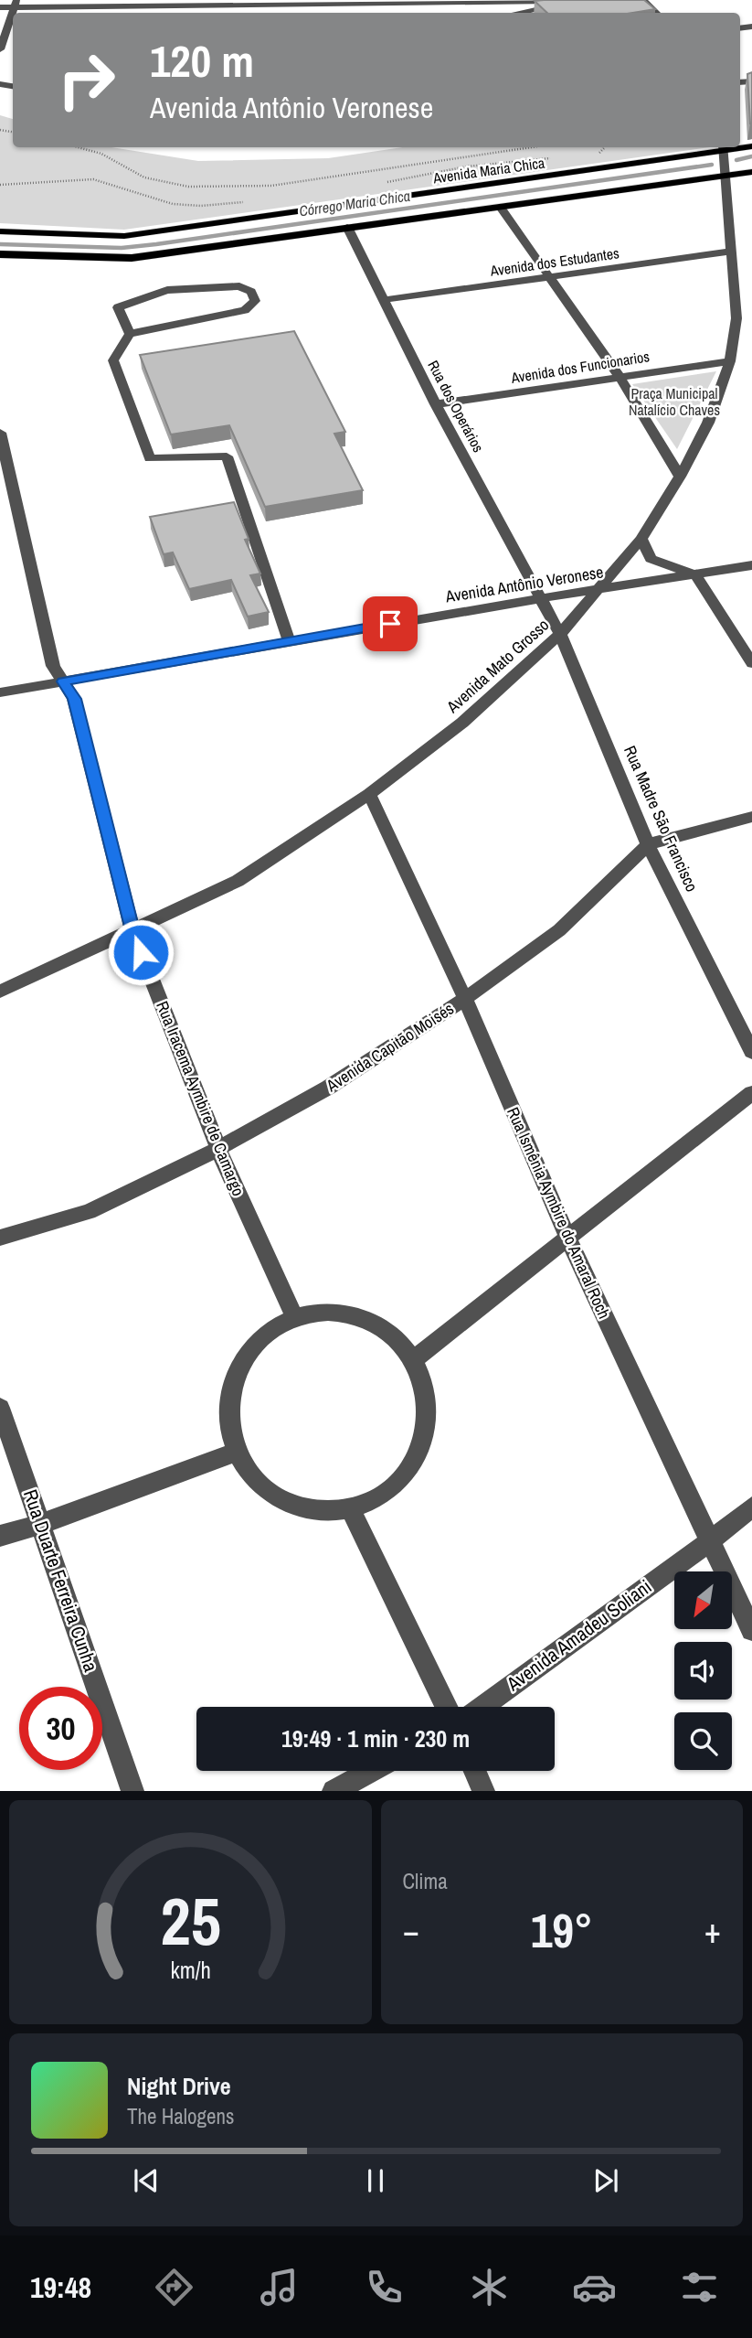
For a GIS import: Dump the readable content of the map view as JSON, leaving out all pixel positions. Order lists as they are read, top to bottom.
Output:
{
  "streets": {
    "main road": ["Avenida Maria Chica"],
    "street": [
      "Avenida dos Estudantes",
      "Avenida dos Funcionarios",
      "Rua dos Operários",
      "Avenida Antônio Veronese",
      "Avenida Mato Grosso",
      "Rua Madre São Francisco",
      "Avenida Capitão Moisés",
      "Rua Iracema Aymbire de Camargo",
      "Rua Ismênia Aymbire do Amaral Roch",
      "Rua Duarte Ferreira Cunha",
      "Avenida Amadeu Soliani"
    ]
  },
  "crossings": [
    ["Avenida Maria Chica", "Avenida Mato Grosso"],
    ["Avenida dos Estudantes", "Rua dos Operários"],
    ["Avenida dos Estudantes", "Avenida Mato Grosso"],
    ["Avenida dos Funcionarios", "Rua dos Operários"],
    ["Avenida dos Funcionarios", "Avenida Mato Grosso"],
    ["Rua dos Operários", "Avenida Antônio Veronese"],
    ["Rua dos Operários", "Rua Madre São Francisco"],
    ["Avenida Antônio Veronese", "Avenida Mato Grosso"],
    ["Avenida Antônio Veronese", "Rua Madre São Francisco"],
    ["Avenida Antônio Veronese", "Rua Iracema Aymbire de Camargo"],
    ["Avenida Mato Grosso", "Rua Madre São Francisco"],
    ["Avenida Mato Grosso", "Rua Iracema Aymbire de Camargo"],
    ["Avenida Mato Grosso", "Rua Ismênia Aymbire do Amaral Roch"],
    ["Rua Madre São Francisco", "Avenida Capitão Moisés"],
    ["Avenida Capitão Moisés", "Rua Iracema Aymbire de Camargo"],
    ["Avenida Capitão Moisés", "Rua Ismênia Aymbire do Amaral Roch"],
    ["Rua Ismênia Aymbire do Amaral Roch", "Avenida Amadeu Soliani"]
  ],
  "water": ["Córrego Maria Chica"],
  "parks": ["Praça Municipal Natalício Chaves"],
  "north": "bottom left",
  "page": {
    "turn": ["120 m", "Avenida Antônio Veronese"],
    "limit": "30",
    "trip": "19:49 · 1 min · 230 m",
    "tile": "Clima",
    "heat": ["−", "19°", "+"],
    "song": ["Night Drive", "The Halogens"],
    "tabs": "19:48",
    "gauge": ["25", "km/h"]
  }
}
